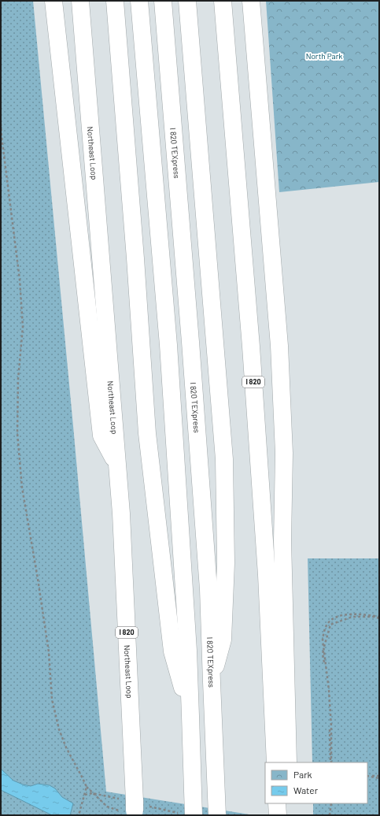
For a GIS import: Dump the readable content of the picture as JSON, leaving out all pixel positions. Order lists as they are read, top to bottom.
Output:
{
  "streets": {
    "highway": ["Northeast Loop", "I 820 TEXpress", "I 820"]
  },
  "parks": ["North Park"],
  "legend": ["Park", "Water"]
}
